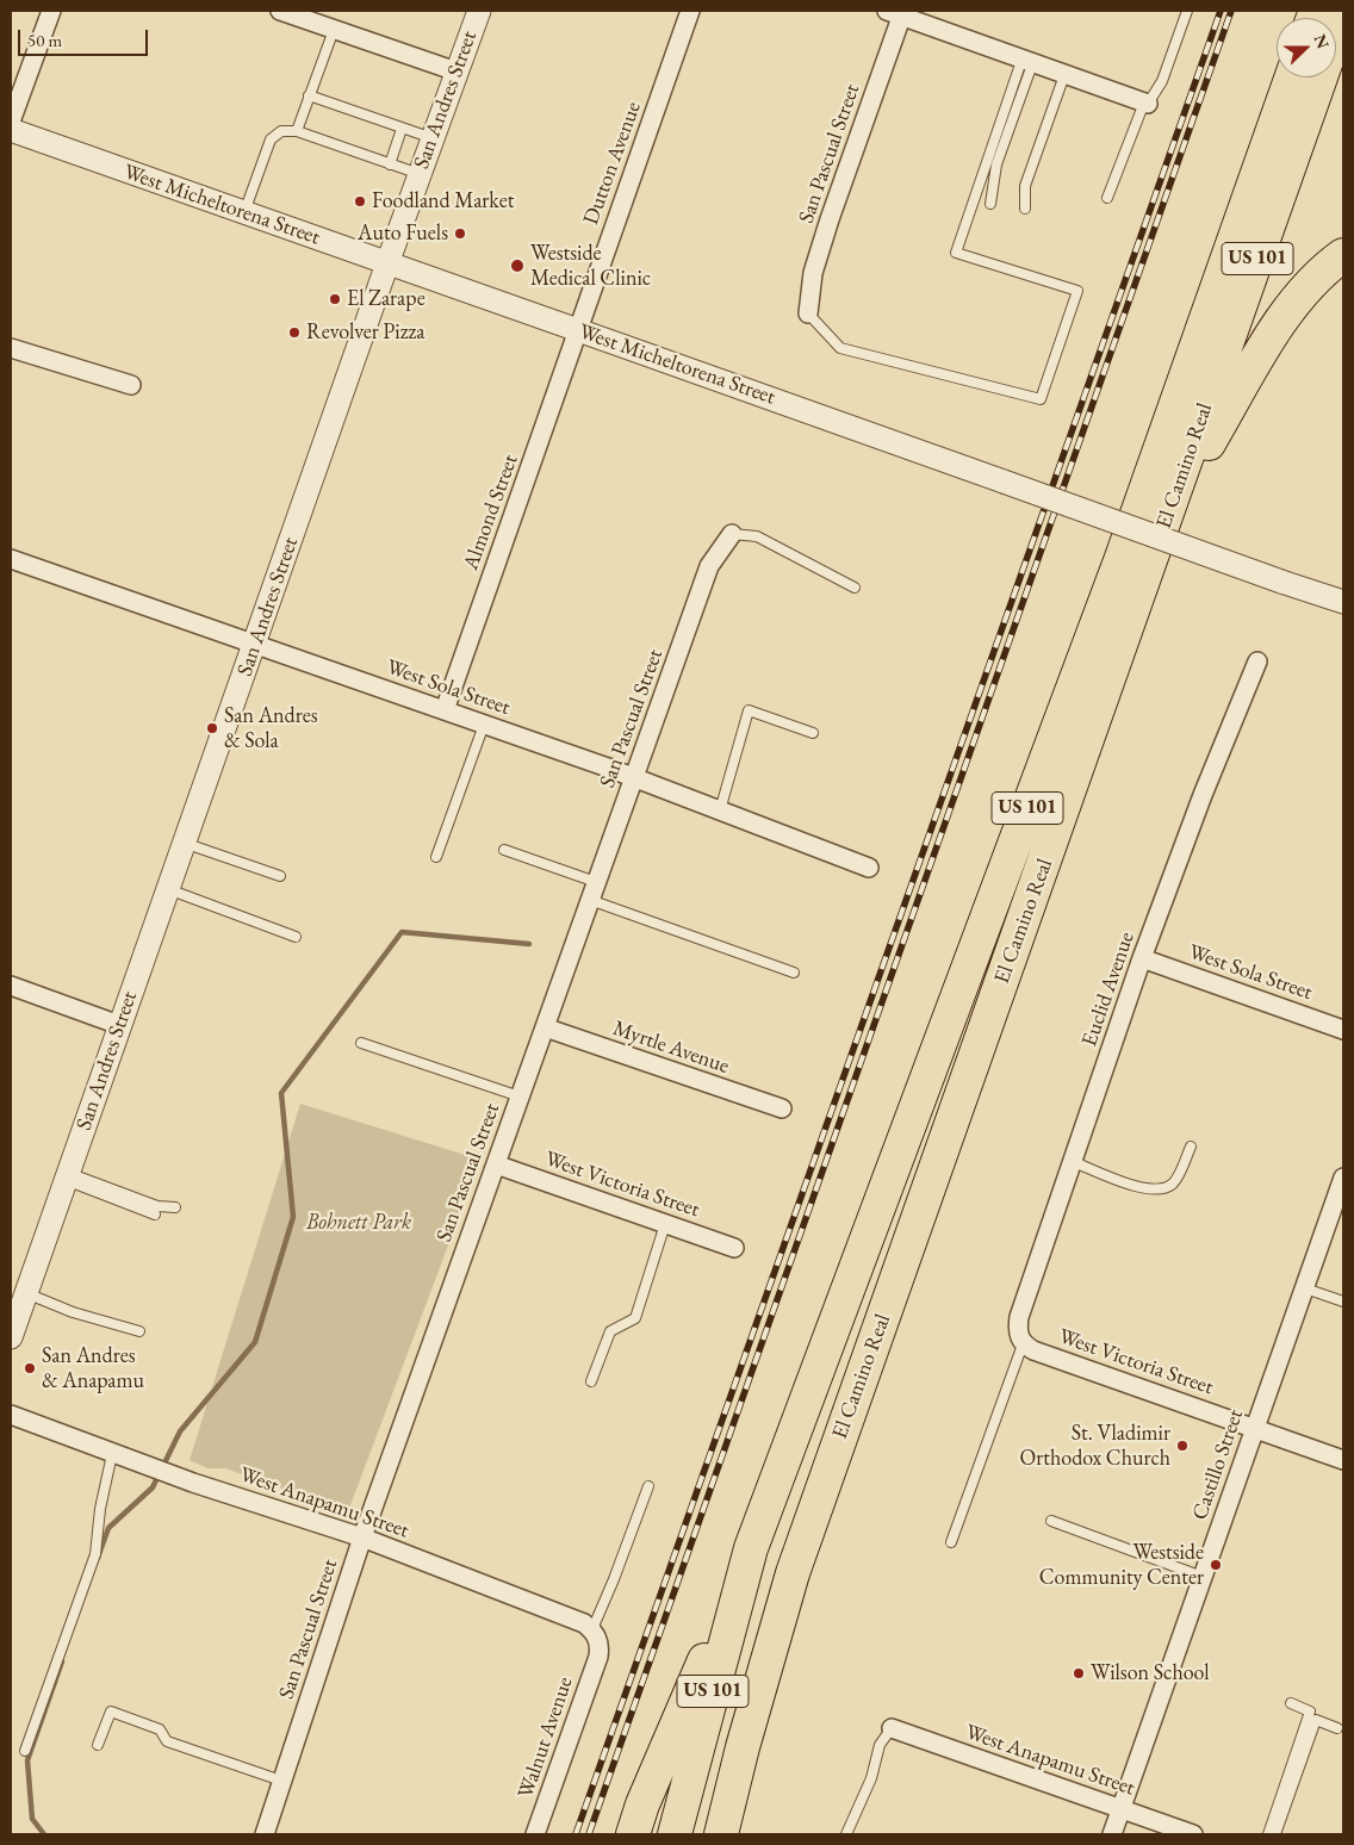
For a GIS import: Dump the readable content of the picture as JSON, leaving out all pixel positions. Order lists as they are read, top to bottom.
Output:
{
  "streets": {
    "highway": ["US 101", "El Camino Real"],
    "street": [
      "San Andres Street",
      "San Pascual Street",
      "Dutton Avenue",
      "West Micheltorena Street",
      "Almond Street",
      "West Sola Street",
      "Euclid Avenue",
      "Myrtle Avenue",
      "West Victoria Street",
      "Castillo Street",
      "West Anapamu Street",
      "Walnut Avenue"
    ]
  },
  "crossings": [
    ["San Andres Street", "West Micheltorena Street"],
    ["San Andres Street", "West Sola Street"],
    ["San Pascual Street", "West Sola Street"],
    ["San Pascual Street", "Myrtle Avenue"],
    ["San Pascual Street", "West Victoria Street"],
    ["San Pascual Street", "West Anapamu Street"],
    ["Dutton Avenue", "West Micheltorena Street"],
    ["Dutton Avenue", "Almond Street"],
    ["West Micheltorena Street", "Almond Street"],
    ["Almond Street", "West Sola Street"],
    ["West Sola Street", "Euclid Avenue"],
    ["Euclid Avenue", "West Victoria Street"],
    ["West Victoria Street", "Castillo Street"],
    ["Castillo Street", "West Anapamu Street"],
    ["West Anapamu Street", "Walnut Avenue"]
  ],
  "parks": ["Bohnett Park"],
  "places": [
    "Foodland Market",
    "Auto Fuels",
    "Westside Medical Clinic",
    "El Zarape",
    "Revolver Pizza",
    "San Andres & Sola",
    "San Andres & Anapamu",
    "St. Vladimir Orthodox Church",
    "Westside Community Center",
    "Wilson School"
  ],
  "scale_bar": "50 m",
  "north": "right"
}
